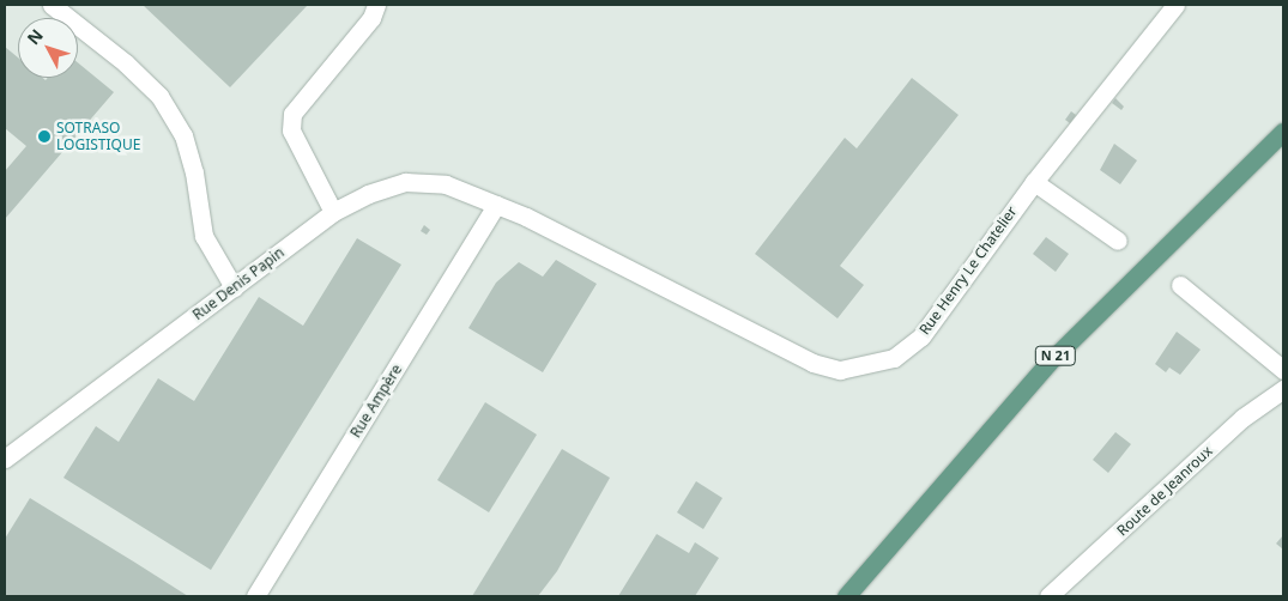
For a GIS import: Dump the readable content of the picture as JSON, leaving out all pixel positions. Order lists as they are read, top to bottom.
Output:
{
  "streets": {
    "main road": ["N 21"],
    "street": [
      "Rue Henry Le Chatelier",
      "Rue Denis Papin",
      "Rue Ampère",
      "Route de Jeanroux"
    ]
  },
  "crossings": [
    ["Rue Henry Le Chatelier", "Rue Denis Papin"],
    ["Rue Henry Le Chatelier", "Rue Ampère"],
    ["Rue Denis Papin", "Rue Ampère"]
  ],
  "places": ["SOTRASO LOGISTIQUE"],
  "north": "top left"
}
